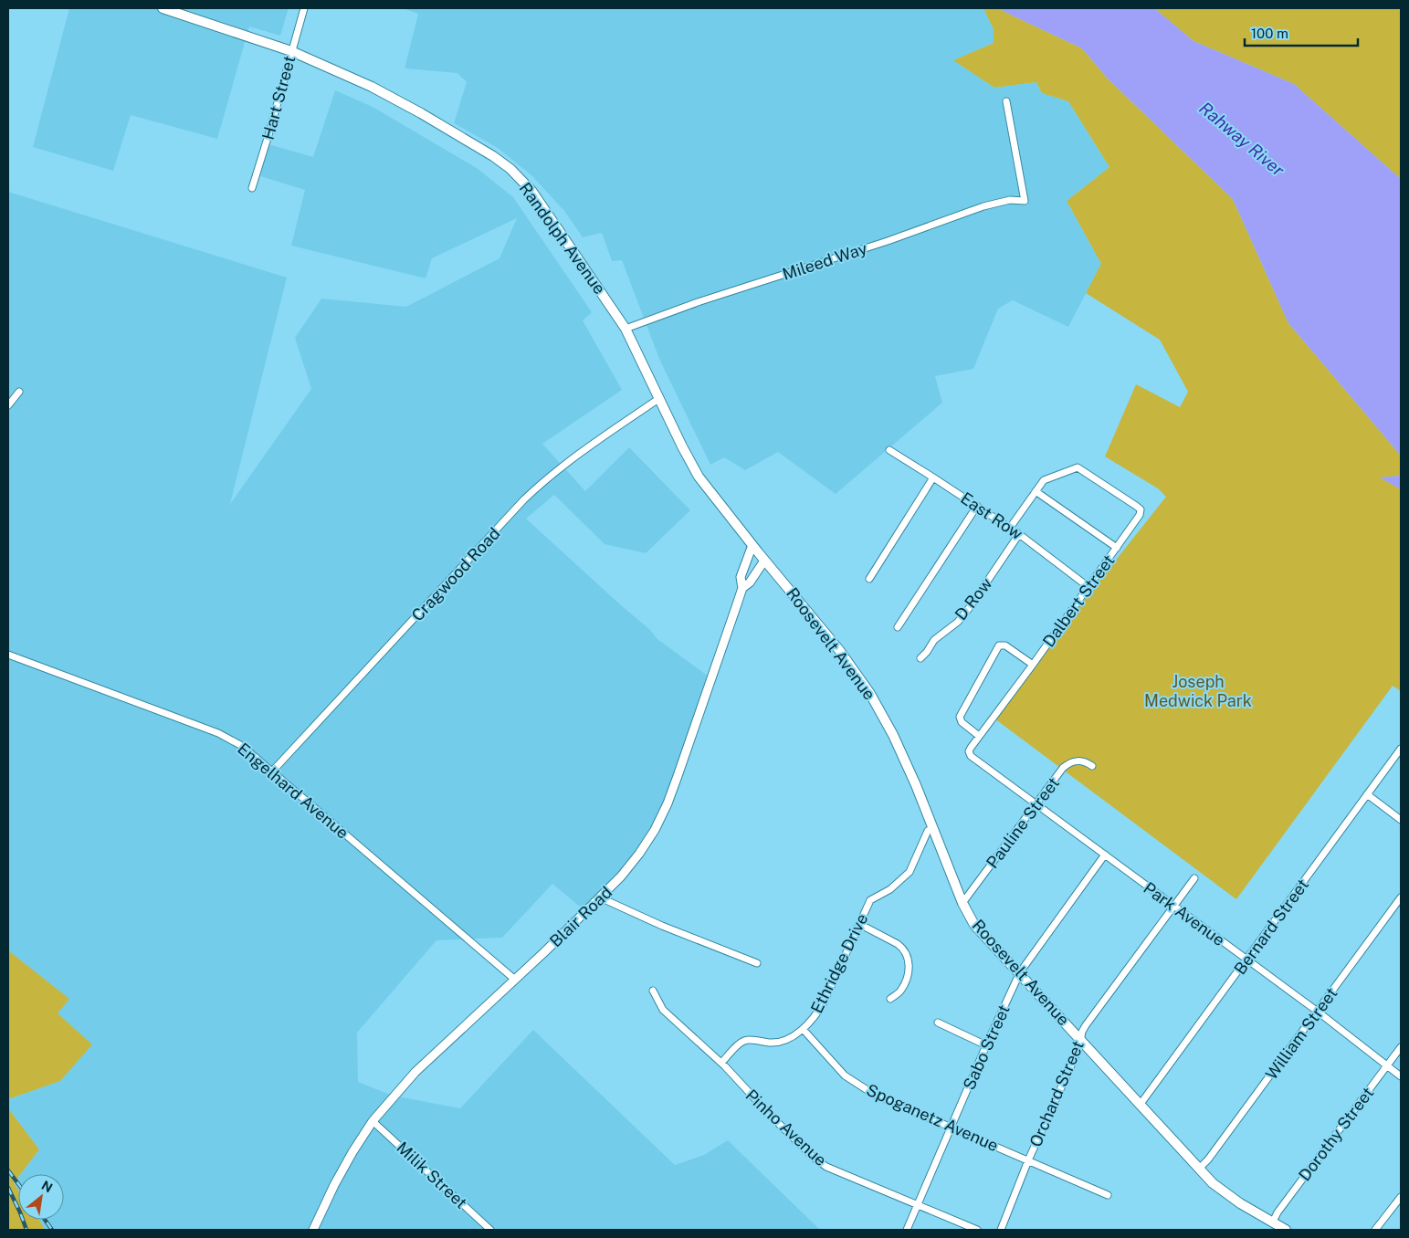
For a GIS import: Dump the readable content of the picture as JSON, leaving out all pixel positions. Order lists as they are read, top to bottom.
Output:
{
  "streets": {
    "main road": ["Randolph Avenue", "Roosevelt Avenue"],
    "street": [
      "Hart Street",
      "Mileed Way",
      "East Row",
      "Cragwood Road",
      "D Row",
      "Dalbert Street",
      "Engelhard Avenue",
      "Pauline Street",
      "Park Avenue",
      "Blair Road",
      "Bernard Street",
      "Ethridge Drive",
      "William Street",
      "Sabo Street",
      "Orchard Street",
      "Spoganetz Avenue",
      "Pinho Avenue",
      "Dorothy Street",
      "Milik Street"
    ]
  },
  "crossings": [
    ["Hart Street", "Randolph Avenue"],
    ["Randolph Avenue", "Mileed Way"],
    ["Randolph Avenue", "Cragwood Road"],
    ["Randolph Avenue", "Roosevelt Avenue"],
    ["Randolph Avenue", "Blair Road"],
    ["East Row", "D Row"],
    ["East Row", "Dalbert Street"],
    ["Cragwood Road", "Engelhard Avenue"],
    ["Dalbert Street", "Park Avenue"],
    ["Roosevelt Avenue", "Pauline Street"],
    ["Roosevelt Avenue", "Blair Road"],
    ["Roosevelt Avenue", "Bernard Street"],
    ["Roosevelt Avenue", "Ethridge Drive"],
    ["Roosevelt Avenue", "William Street"],
    ["Roosevelt Avenue", "Sabo Street"],
    ["Roosevelt Avenue", "Orchard Street"],
    ["Roosevelt Avenue", "Dorothy Street"],
    ["Engelhard Avenue", "Blair Road"],
    ["Pauline Street", "Park Avenue"],
    ["Park Avenue", "Bernard Street"],
    ["Park Avenue", "William Street"],
    ["Park Avenue", "Sabo Street"],
    ["Park Avenue", "Orchard Street"],
    ["Park Avenue", "Dorothy Street"],
    ["Blair Road", "Milik Street"],
    ["Ethridge Drive", "Spoganetz Avenue"],
    ["Ethridge Drive", "Pinho Avenue"],
    ["Sabo Street", "Spoganetz Avenue"],
    ["Sabo Street", "Pinho Avenue"],
    ["Orchard Street", "Spoganetz Avenue"]
  ],
  "water": ["Rahway River"],
  "parks": ["Joseph Medwick Park"],
  "scale_bar": "100 m",
  "north": "top right"
}
